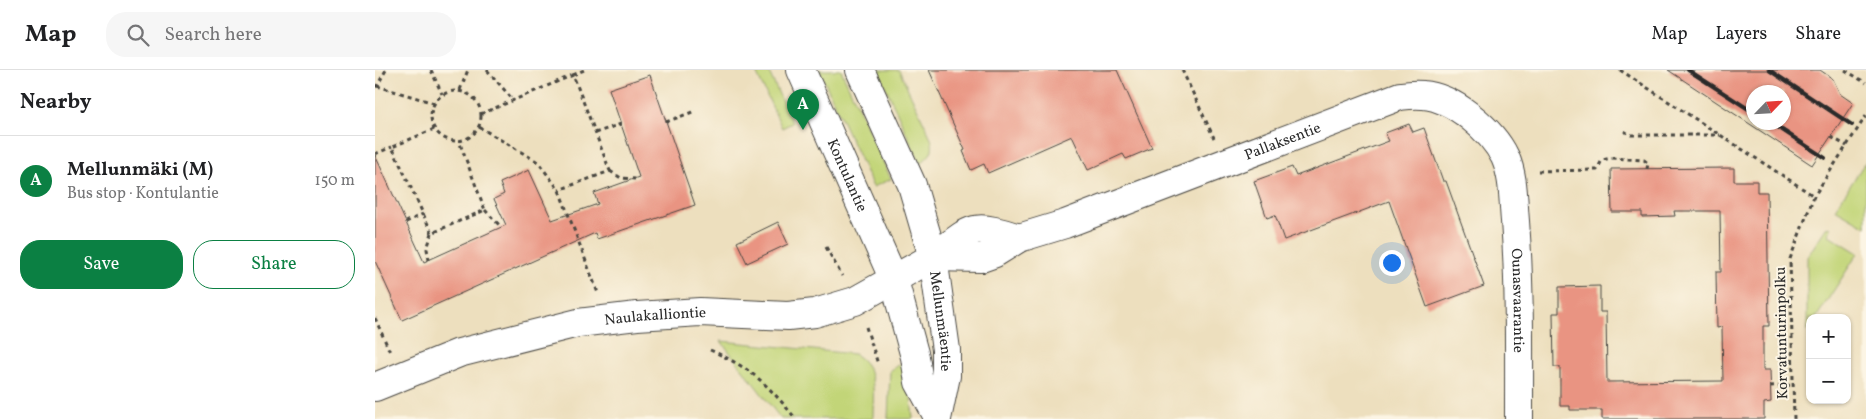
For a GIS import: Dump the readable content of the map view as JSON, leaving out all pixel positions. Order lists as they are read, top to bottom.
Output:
{
  "streets": {
    "street": [
      "Pallaksentie",
      "Kontulantie",
      "Ounasvaarantie",
      "Naulakalliontie",
      "Mellunmäentie"
    ],
    "path": ["Korvatunturinpolku"]
  },
  "crossings": [
    ["Pallaksentie", "Ounasvaarantie"],
    ["Pallaksentie", "Naulakalliontie"],
    ["Pallaksentie", "Mellunmäentie"],
    ["Kontulantie", "Naulakalliontie"],
    ["Kontulantie", "Mellunmäentie"],
    ["Naulakalliontie", "Mellunmäentie"]
  ],
  "north": "top right",
  "page": {
    "header": "Map",
    "search": "Search here",
    "nav": ["Map", "Layers", "Share"],
    "heading": "Nearby",
    "pins": "A",
    "list": [
      {
        "mark": "A",
        "name": "Mellunmäki (M)",
        "note": "Bus stop · Kontulantie",
        "value": "150 m"
      }
    ],
    "buttons": ["Save", "Share"],
    "map_buttons": ["+", "−"]
  }
}
